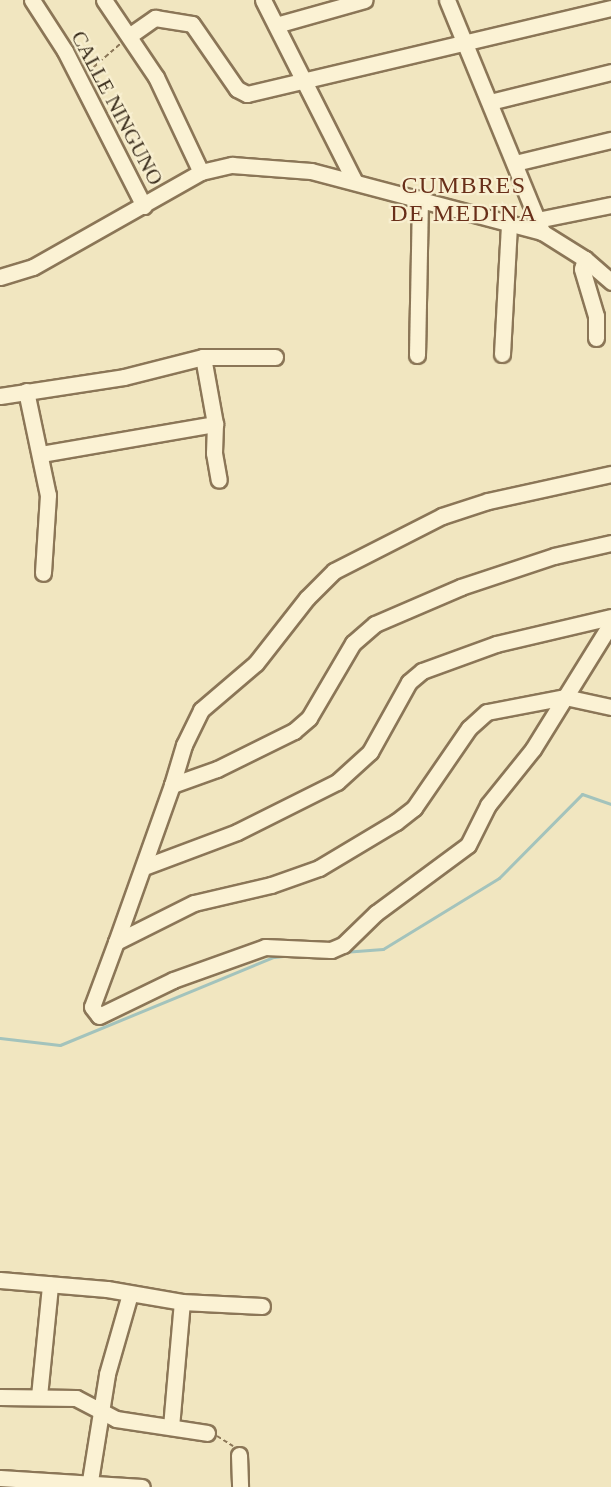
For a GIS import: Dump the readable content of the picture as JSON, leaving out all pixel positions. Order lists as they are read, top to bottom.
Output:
{
  "streets": {
    "street": ["CALLE NINGUNO"]
  },
  "districts": ["CUMBRES DE MEDINA"]
}
